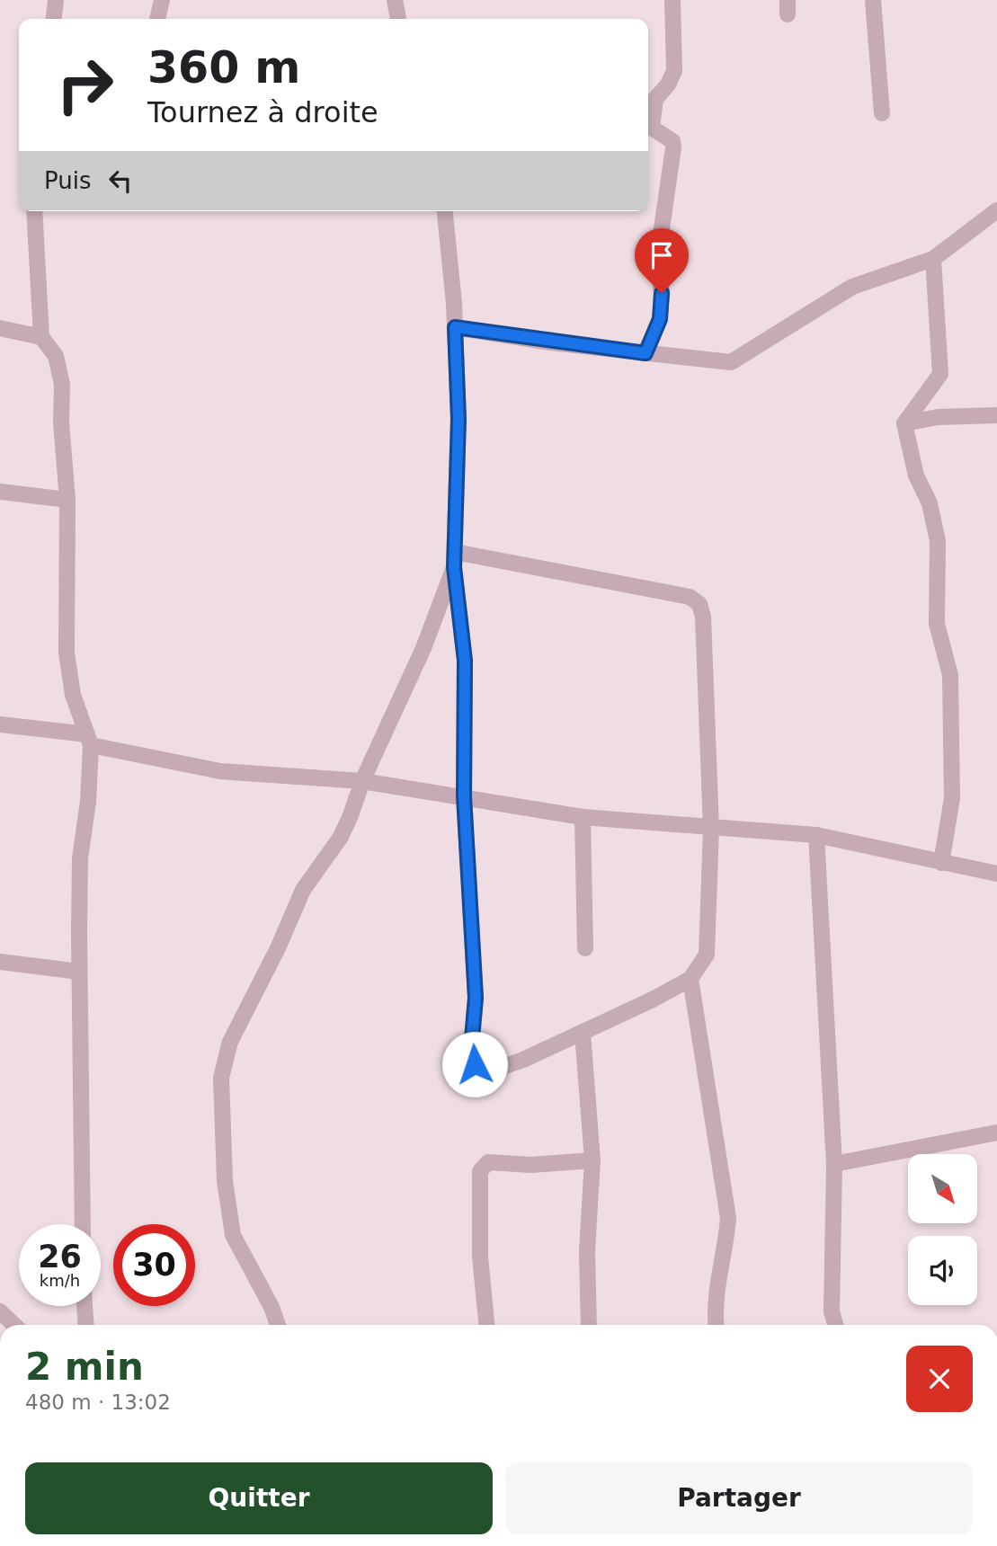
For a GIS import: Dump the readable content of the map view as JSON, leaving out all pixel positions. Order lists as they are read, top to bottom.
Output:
{
  "north": "bottom right",
  "page": {
    "turn": ["360 m", "Tournez à droite"],
    "then": "Puis",
    "speed": "26 km/h",
    "limit": "30",
    "heading": ["2 min", "480 m · 13:02"],
    "buttons": ["Quitter", "Partager"]
  }
}
